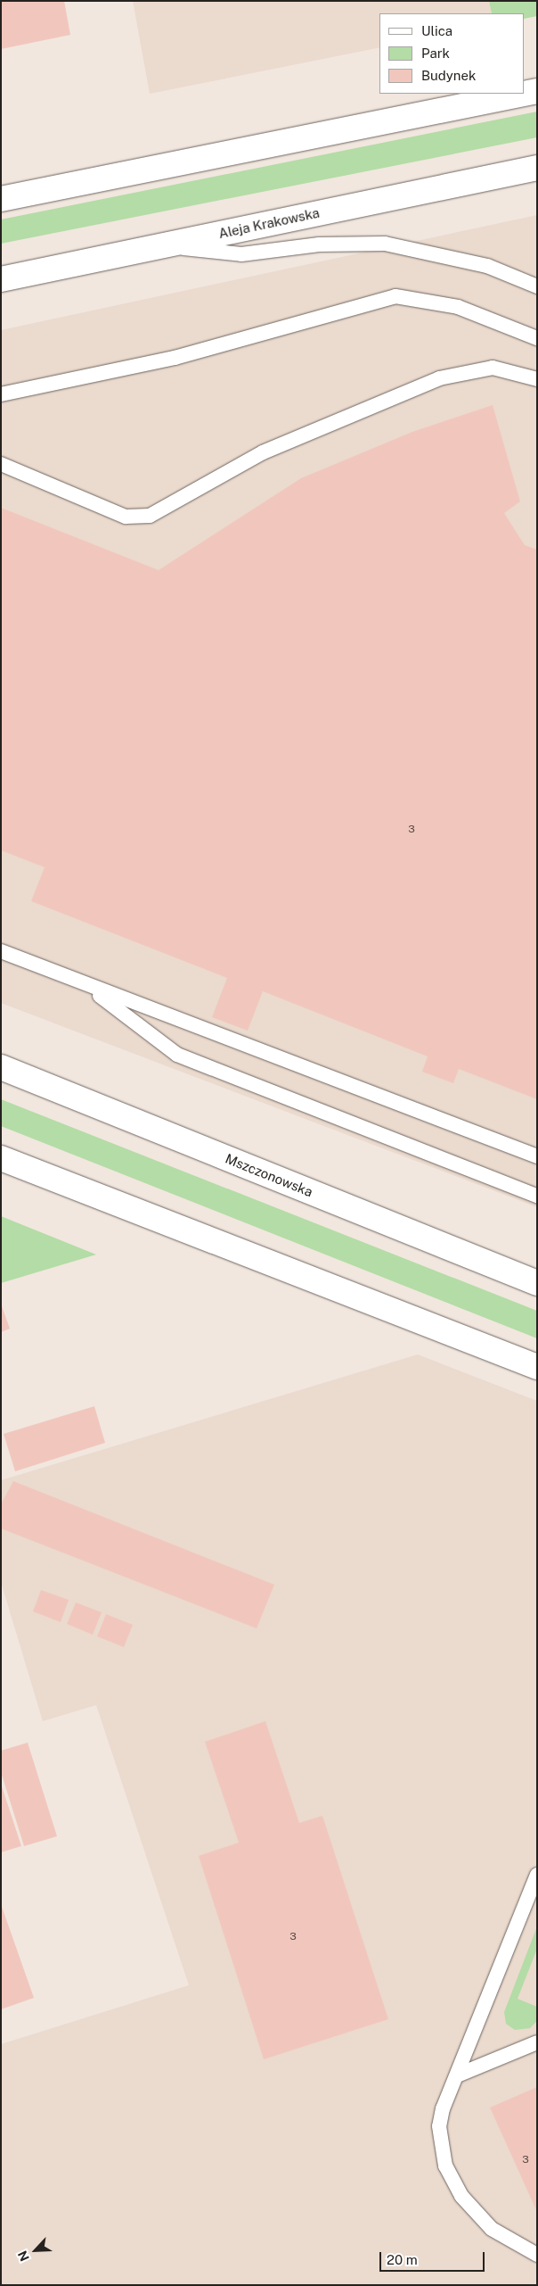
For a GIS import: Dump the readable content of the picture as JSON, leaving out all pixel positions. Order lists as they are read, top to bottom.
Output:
{
  "streets": {
    "main road": ["Aleja Krakowska", "Mszczonowska"]
  },
  "house_numbers": ["3", "3", "3"],
  "legend": ["Ulica", "Park", "Budynek"],
  "scale_bar": "20 m",
  "north": "bottom left"
}
